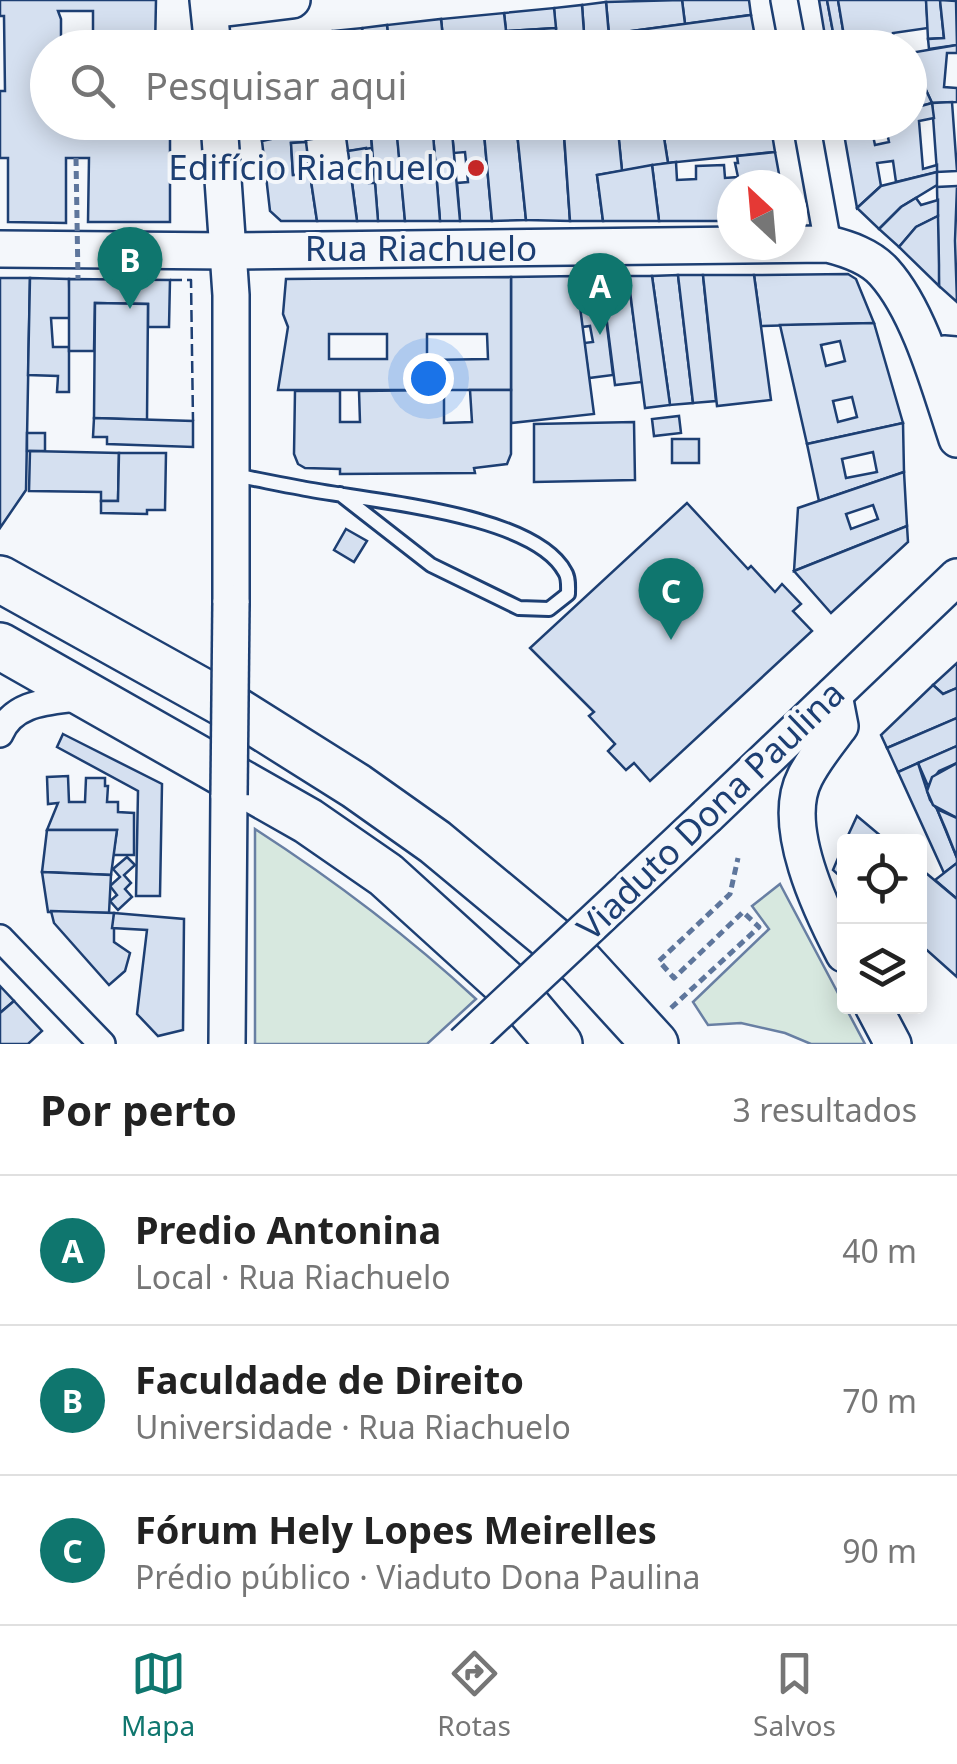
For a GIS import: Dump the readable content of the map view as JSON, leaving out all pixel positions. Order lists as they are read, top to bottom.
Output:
{
  "streets": {
    "main road": ["Rua Riachuelo", "Viaduto Dona Paulina"]
  },
  "places": ["Edifício Riachuelo"],
  "north": "top left",
  "page": {
    "search": "Pesquisar aqui",
    "pins": ["B", "A", "C"],
    "heading": ["Por perto", "3 resultados"],
    "list": [
      {
        "mark": "A",
        "name": "Predio Antonina",
        "note": "Local · Rua Riachuelo",
        "value": "40 m"
      },
      {
        "mark": "B",
        "name": "Faculdade de Direito",
        "note": "Universidade · Rua Riachuelo",
        "value": "70 m"
      },
      {
        "mark": "C",
        "name": "Fórum Hely Lopes Meirelles",
        "note": "Prédio público · Viaduto Dona Paulina",
        "value": "90 m"
      }
    ],
    "nav": ["Mapa", "Rotas", "Salvos"]
  }
}
